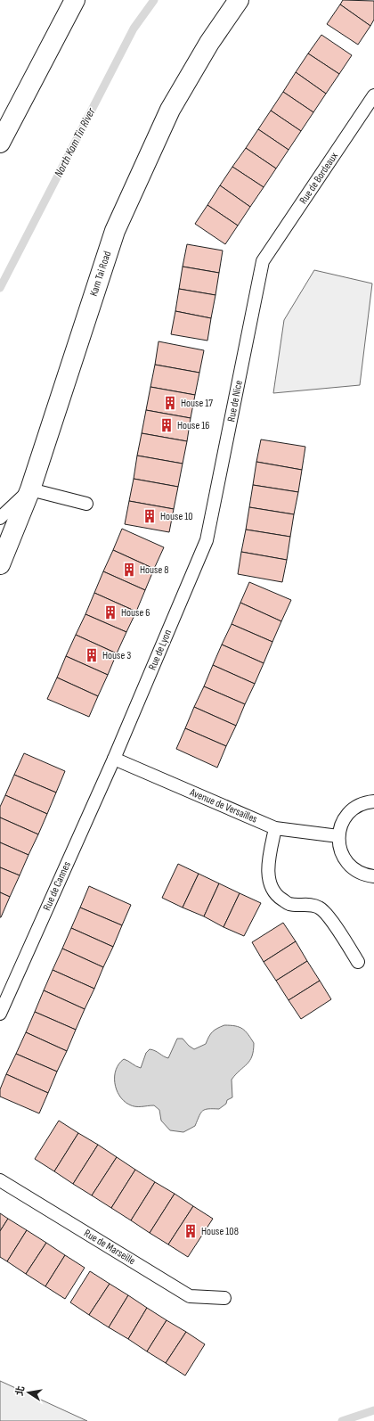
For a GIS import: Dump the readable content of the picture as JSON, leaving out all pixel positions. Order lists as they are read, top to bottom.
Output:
{
  "streets": {
    "street": ["Kam Tai Road"],
    "lane": [
      "Rue de Bordeaux",
      "Rue de Nice",
      "Rue de Lyon",
      "Avenue de Versailles",
      "Rue de Cannes",
      "Rue de Marseille"
    ]
  },
  "crossings": [
    ["Rue de Bordeaux", "Rue de Nice"],
    ["Rue de Nice", "Rue de Lyon"],
    ["Rue de Lyon", "Avenue de Versailles"],
    ["Rue de Lyon", "Rue de Cannes"],
    ["Avenue de Versailles", "Rue de Cannes"]
  ],
  "water": ["North Kam Tin River"],
  "places": {
    "building": [
      "House 17",
      "House 16",
      "House 10",
      "House 8",
      "House 6",
      "House 3",
      "House 108"
    ]
  },
  "north": "left"
}
